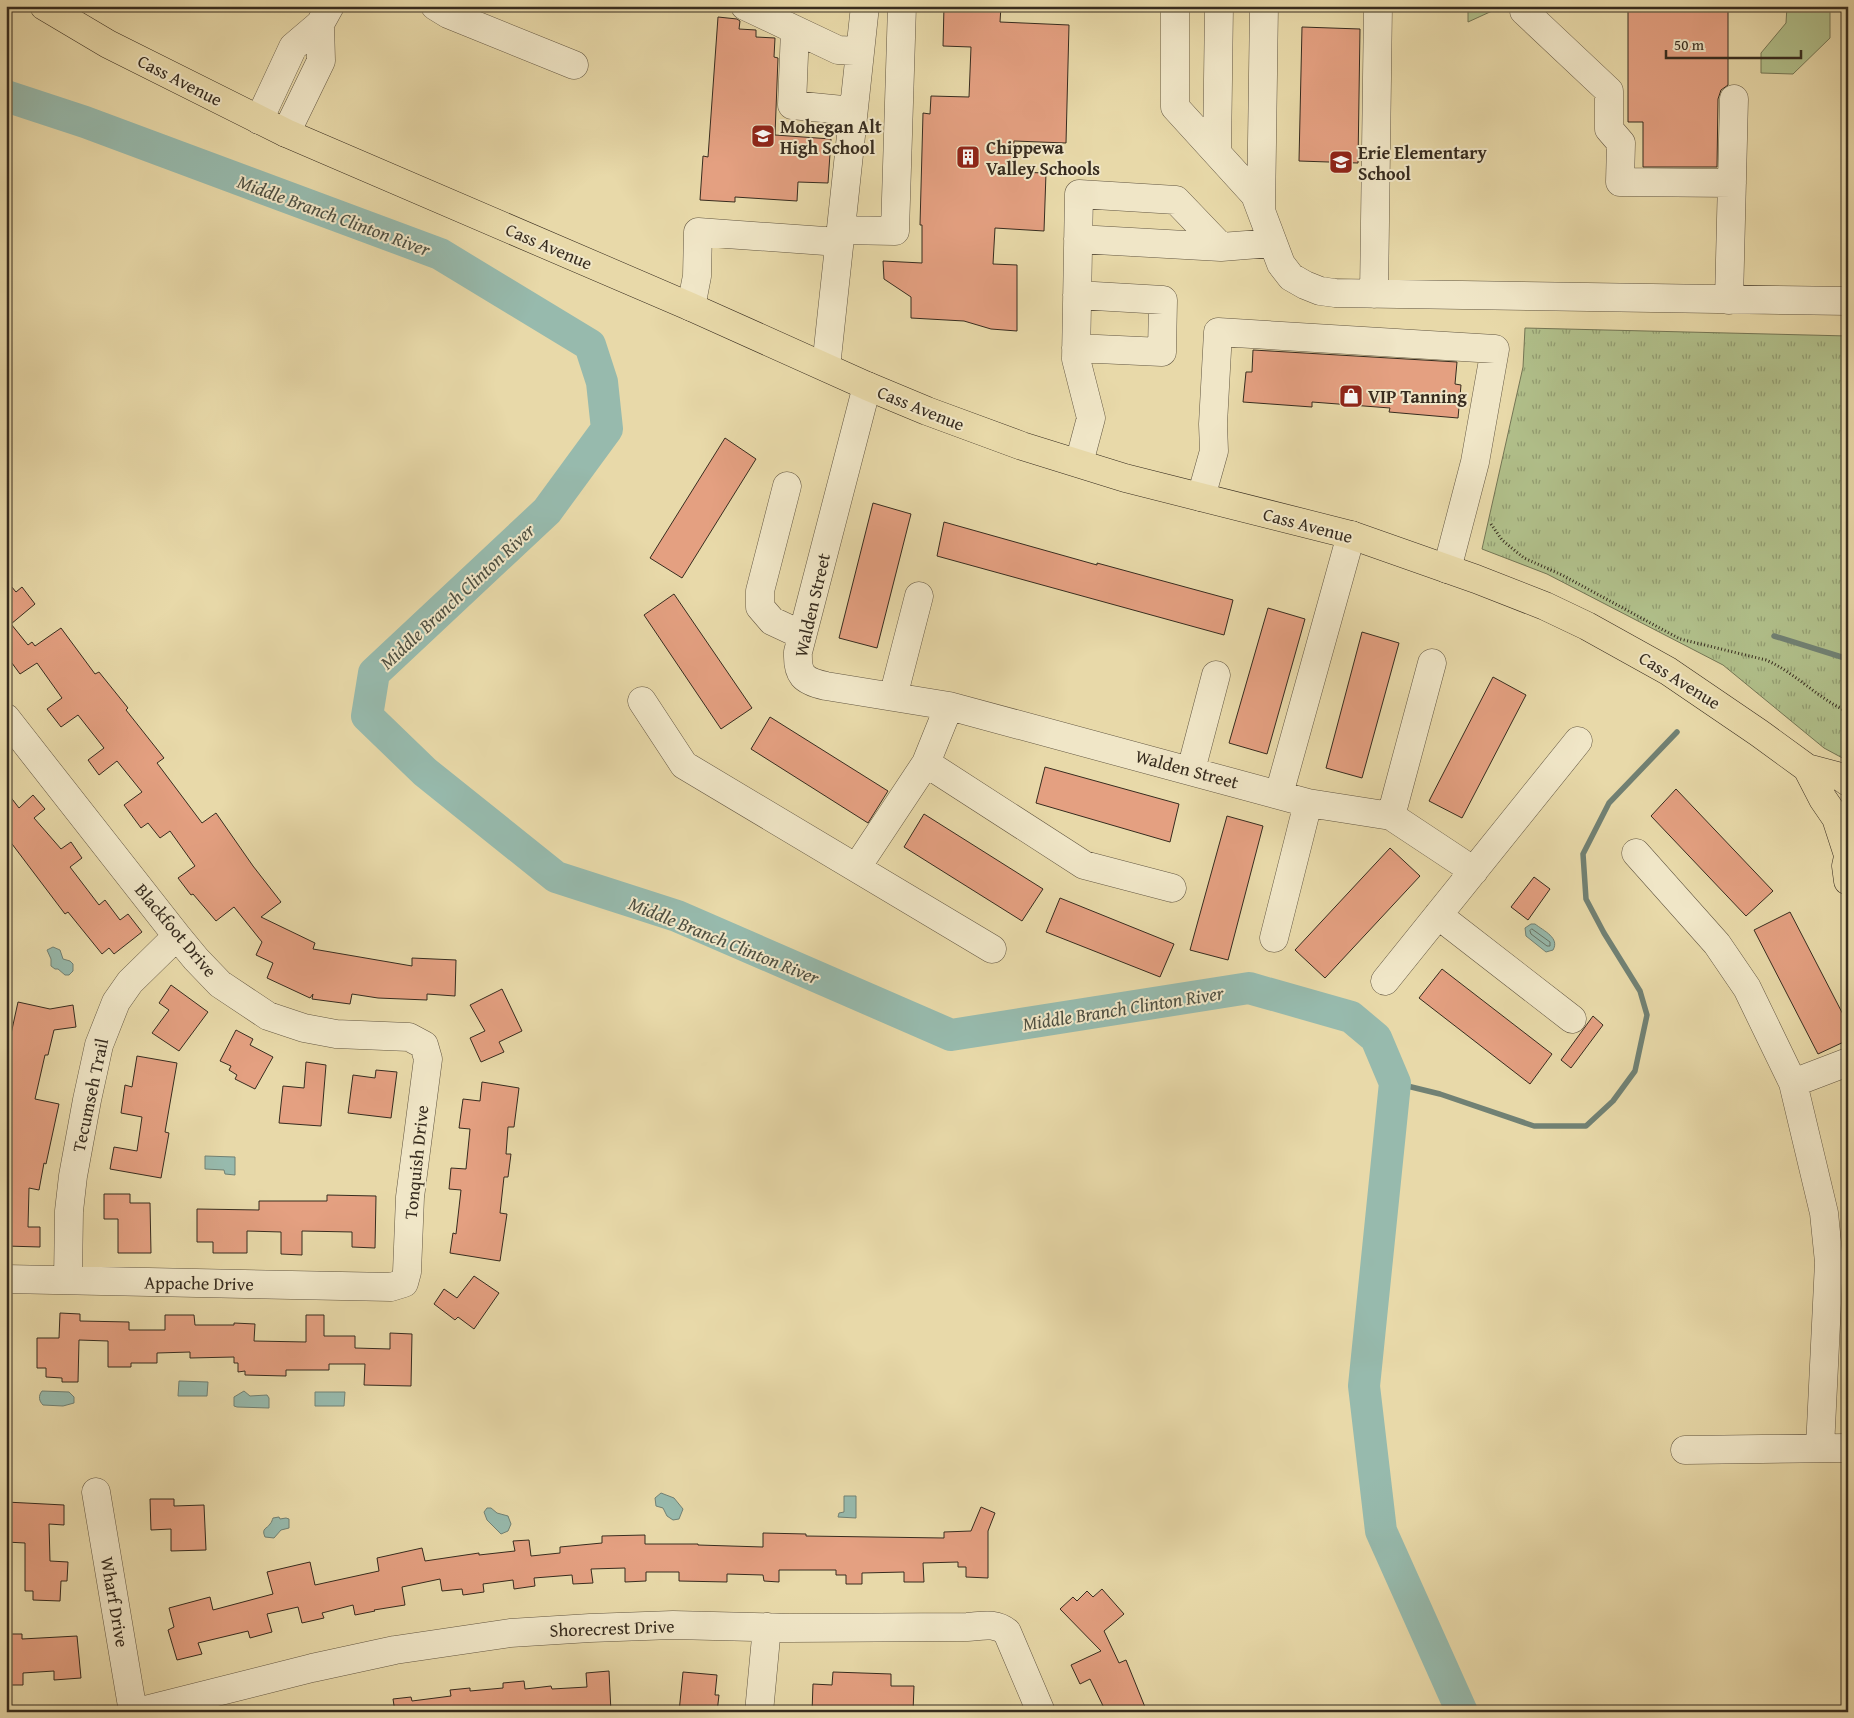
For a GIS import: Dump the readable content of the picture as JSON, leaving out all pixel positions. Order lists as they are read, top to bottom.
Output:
{
  "streets": {
    "main road": ["Cass Avenue"],
    "street": [
      "Walden Street",
      "Blackfoot Drive",
      "Tecumseh Trail",
      "Tonquish Drive",
      "Appache Drive",
      "Wharf Drive",
      "Shorecrest Drive"
    ]
  },
  "crossings": [
    ["Cass Avenue", "Walden Street"],
    ["Blackfoot Drive", "Tecumseh Trail"],
    ["Blackfoot Drive", "Tonquish Drive"],
    ["Tecumseh Trail", "Appache Drive"],
    ["Tonquish Drive", "Appache Drive"]
  ],
  "water": ["Middle Branch Clinton River"],
  "places": {
    "school or university": ["Mohegan Alt High School", "Erie Elementary School"],
    "building": ["Chippewa Valley Schools"],
    "shop": ["VIP Tanning"]
  },
  "scale_bar": "50 m"
}
